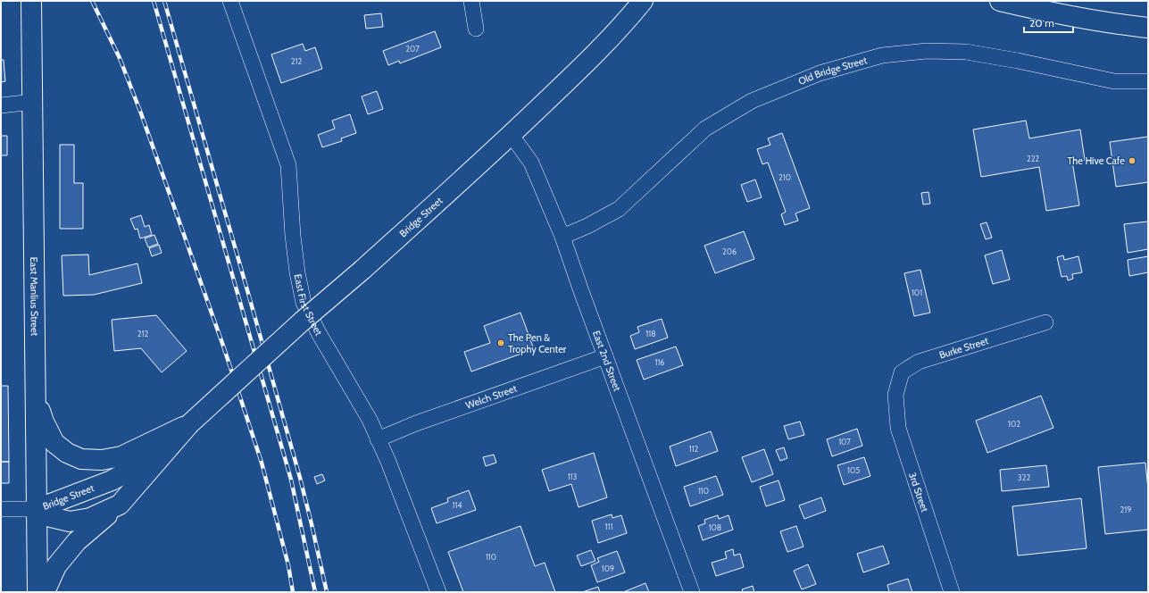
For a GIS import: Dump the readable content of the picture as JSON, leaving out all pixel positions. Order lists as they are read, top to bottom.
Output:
{
  "streets": {
    "main road": ["Bridge Street", "East Manlius Street"],
    "street": [
      "Old Bridge Street",
      "East First Street",
      "Burke Street",
      "East 2nd Street",
      "Welch Street",
      "3rd Street"
    ]
  },
  "crossings": [
    ["Old Bridge Street", "East 2nd Street"],
    ["Bridge Street", "East Manlius Street"],
    ["Bridge Street", "East 2nd Street"],
    ["East First Street", "Welch Street"],
    ["Burke Street", "3rd Street"],
    ["East 2nd Street", "Welch Street"]
  ],
  "places": ["The Hive Cafe", "The Pen & Trophy Center"],
  "house_numbers": [
    "207",
    "212",
    "222",
    "210",
    "206",
    "101",
    "212",
    "118",
    "116",
    "102",
    "107",
    "112",
    "105",
    "113",
    "322",
    "110",
    "114",
    "219",
    "111",
    "108",
    "110",
    "109"
  ],
  "scale_bar": "20 m"
}
